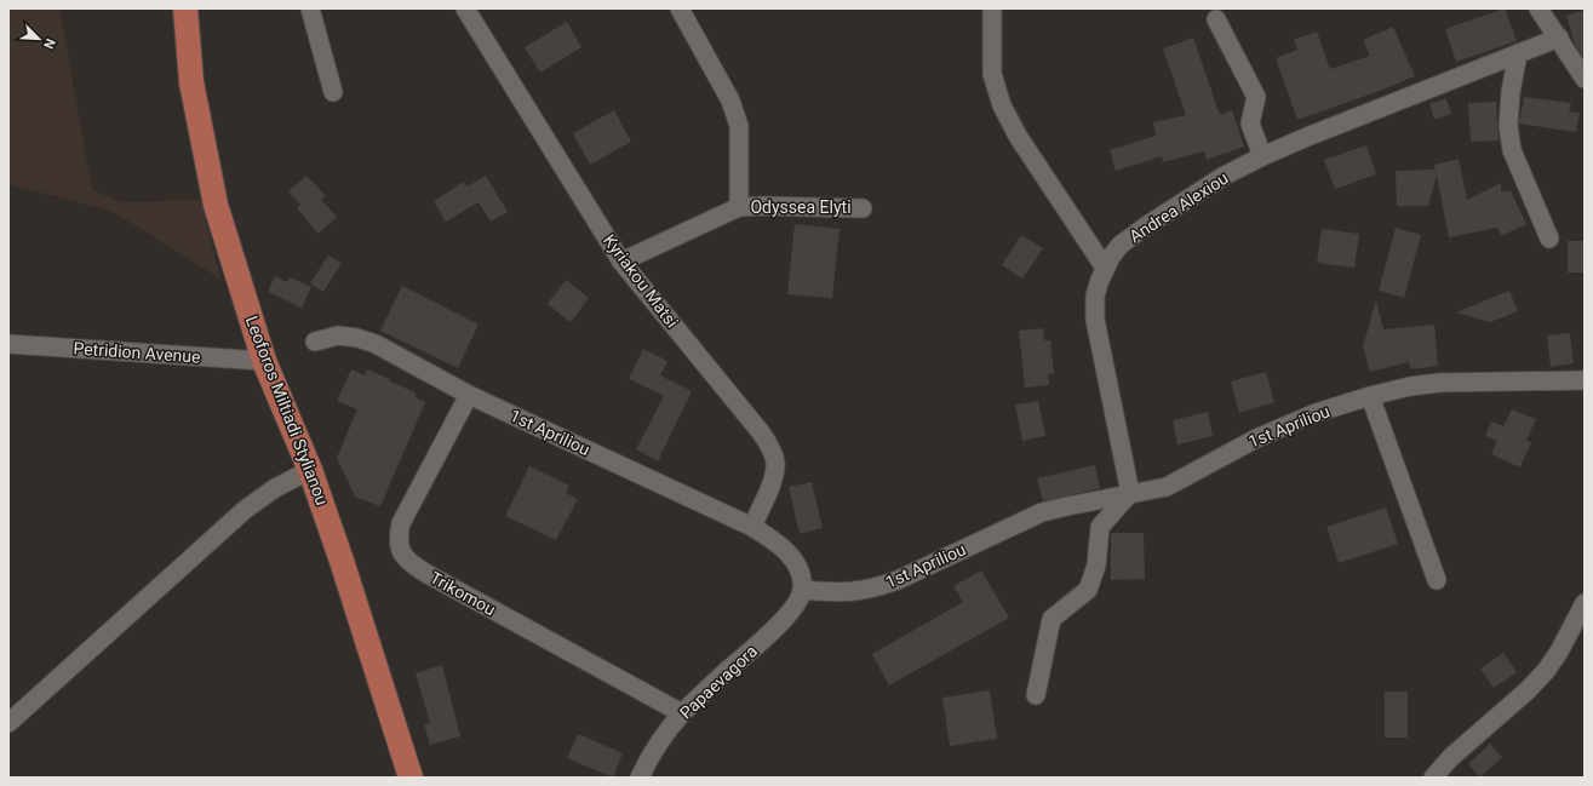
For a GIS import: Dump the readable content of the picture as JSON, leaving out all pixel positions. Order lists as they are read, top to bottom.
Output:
{
  "streets": {
    "main road": ["Leoforos Miltiadi Stylianou"],
    "street": [
      "Odyssea Elyti",
      "Andrea Alexiou",
      "Kyriakou Matsi",
      "Petridion Avenue",
      "1st Apriliou",
      "Trikomou",
      "Papaevagora"
    ]
  },
  "crossings": [
    ["Odyssea Elyti", "Kyriakou Matsi"],
    ["Andrea Alexiou", "1st Apriliou"],
    ["Kyriakou Matsi", "1st Apriliou"],
    ["Petridion Avenue", "Leoforos Miltiadi Stylianou"],
    ["1st Apriliou", "Trikomou"],
    ["1st Apriliou", "Papaevagora"],
    ["Trikomou", "Papaevagora"]
  ],
  "north": "bottom right"
}
